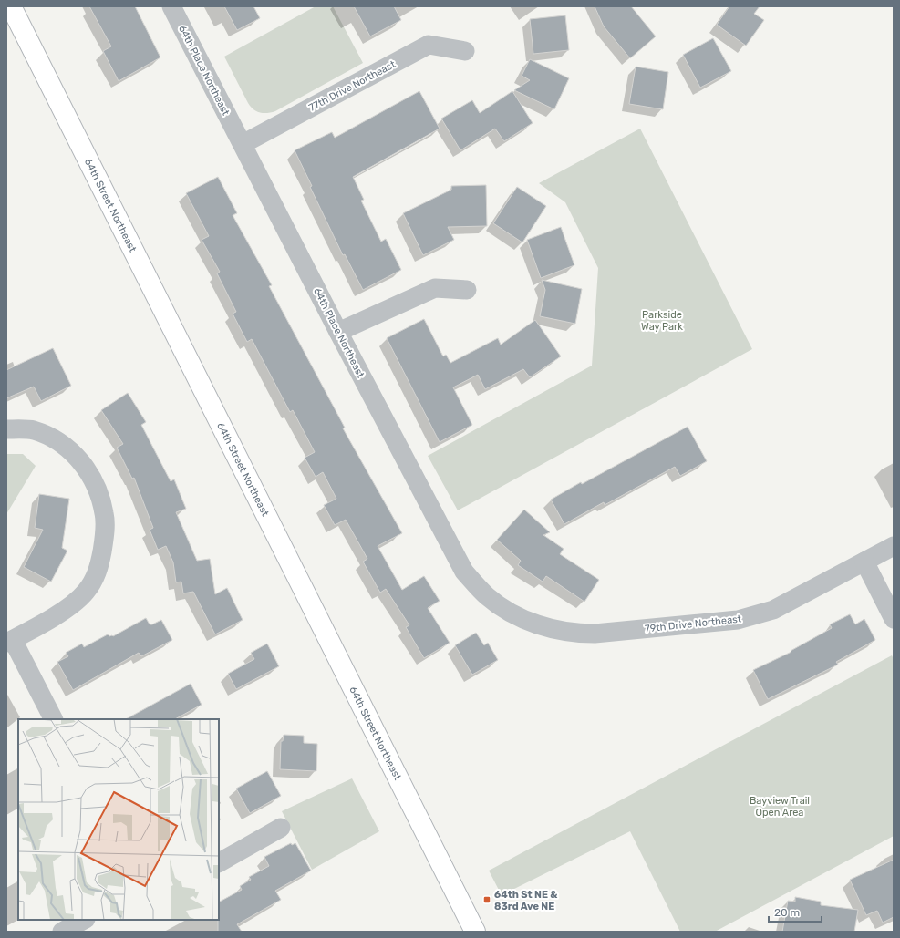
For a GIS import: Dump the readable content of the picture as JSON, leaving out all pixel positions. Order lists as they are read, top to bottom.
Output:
{
  "streets": {
    "main road": ["64th Street Northeast"],
    "street": ["64th Place Northeast", "77th Drive Northeast", "79th Drive Northeast"]
  },
  "crossings": [
    ["64th Place Northeast", "77th Drive Northeast"],
    ["64th Place Northeast", "79th Drive Northeast"]
  ],
  "parks": ["Parkside Way Park", "Bayview Trail Open Area"],
  "places": {
    "transit": ["64th St NE & 83rd Ave NE"]
  },
  "scale_bar": "20 m"
}
